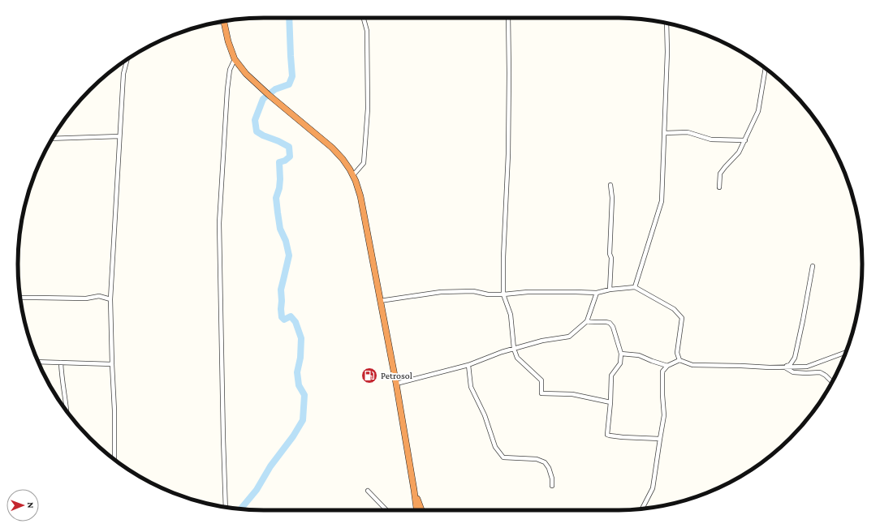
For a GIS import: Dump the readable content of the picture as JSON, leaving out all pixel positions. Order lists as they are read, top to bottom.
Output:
{
  "places": {
    "fuel station": ["Petrosol"]
  },
  "north": "right"
}
